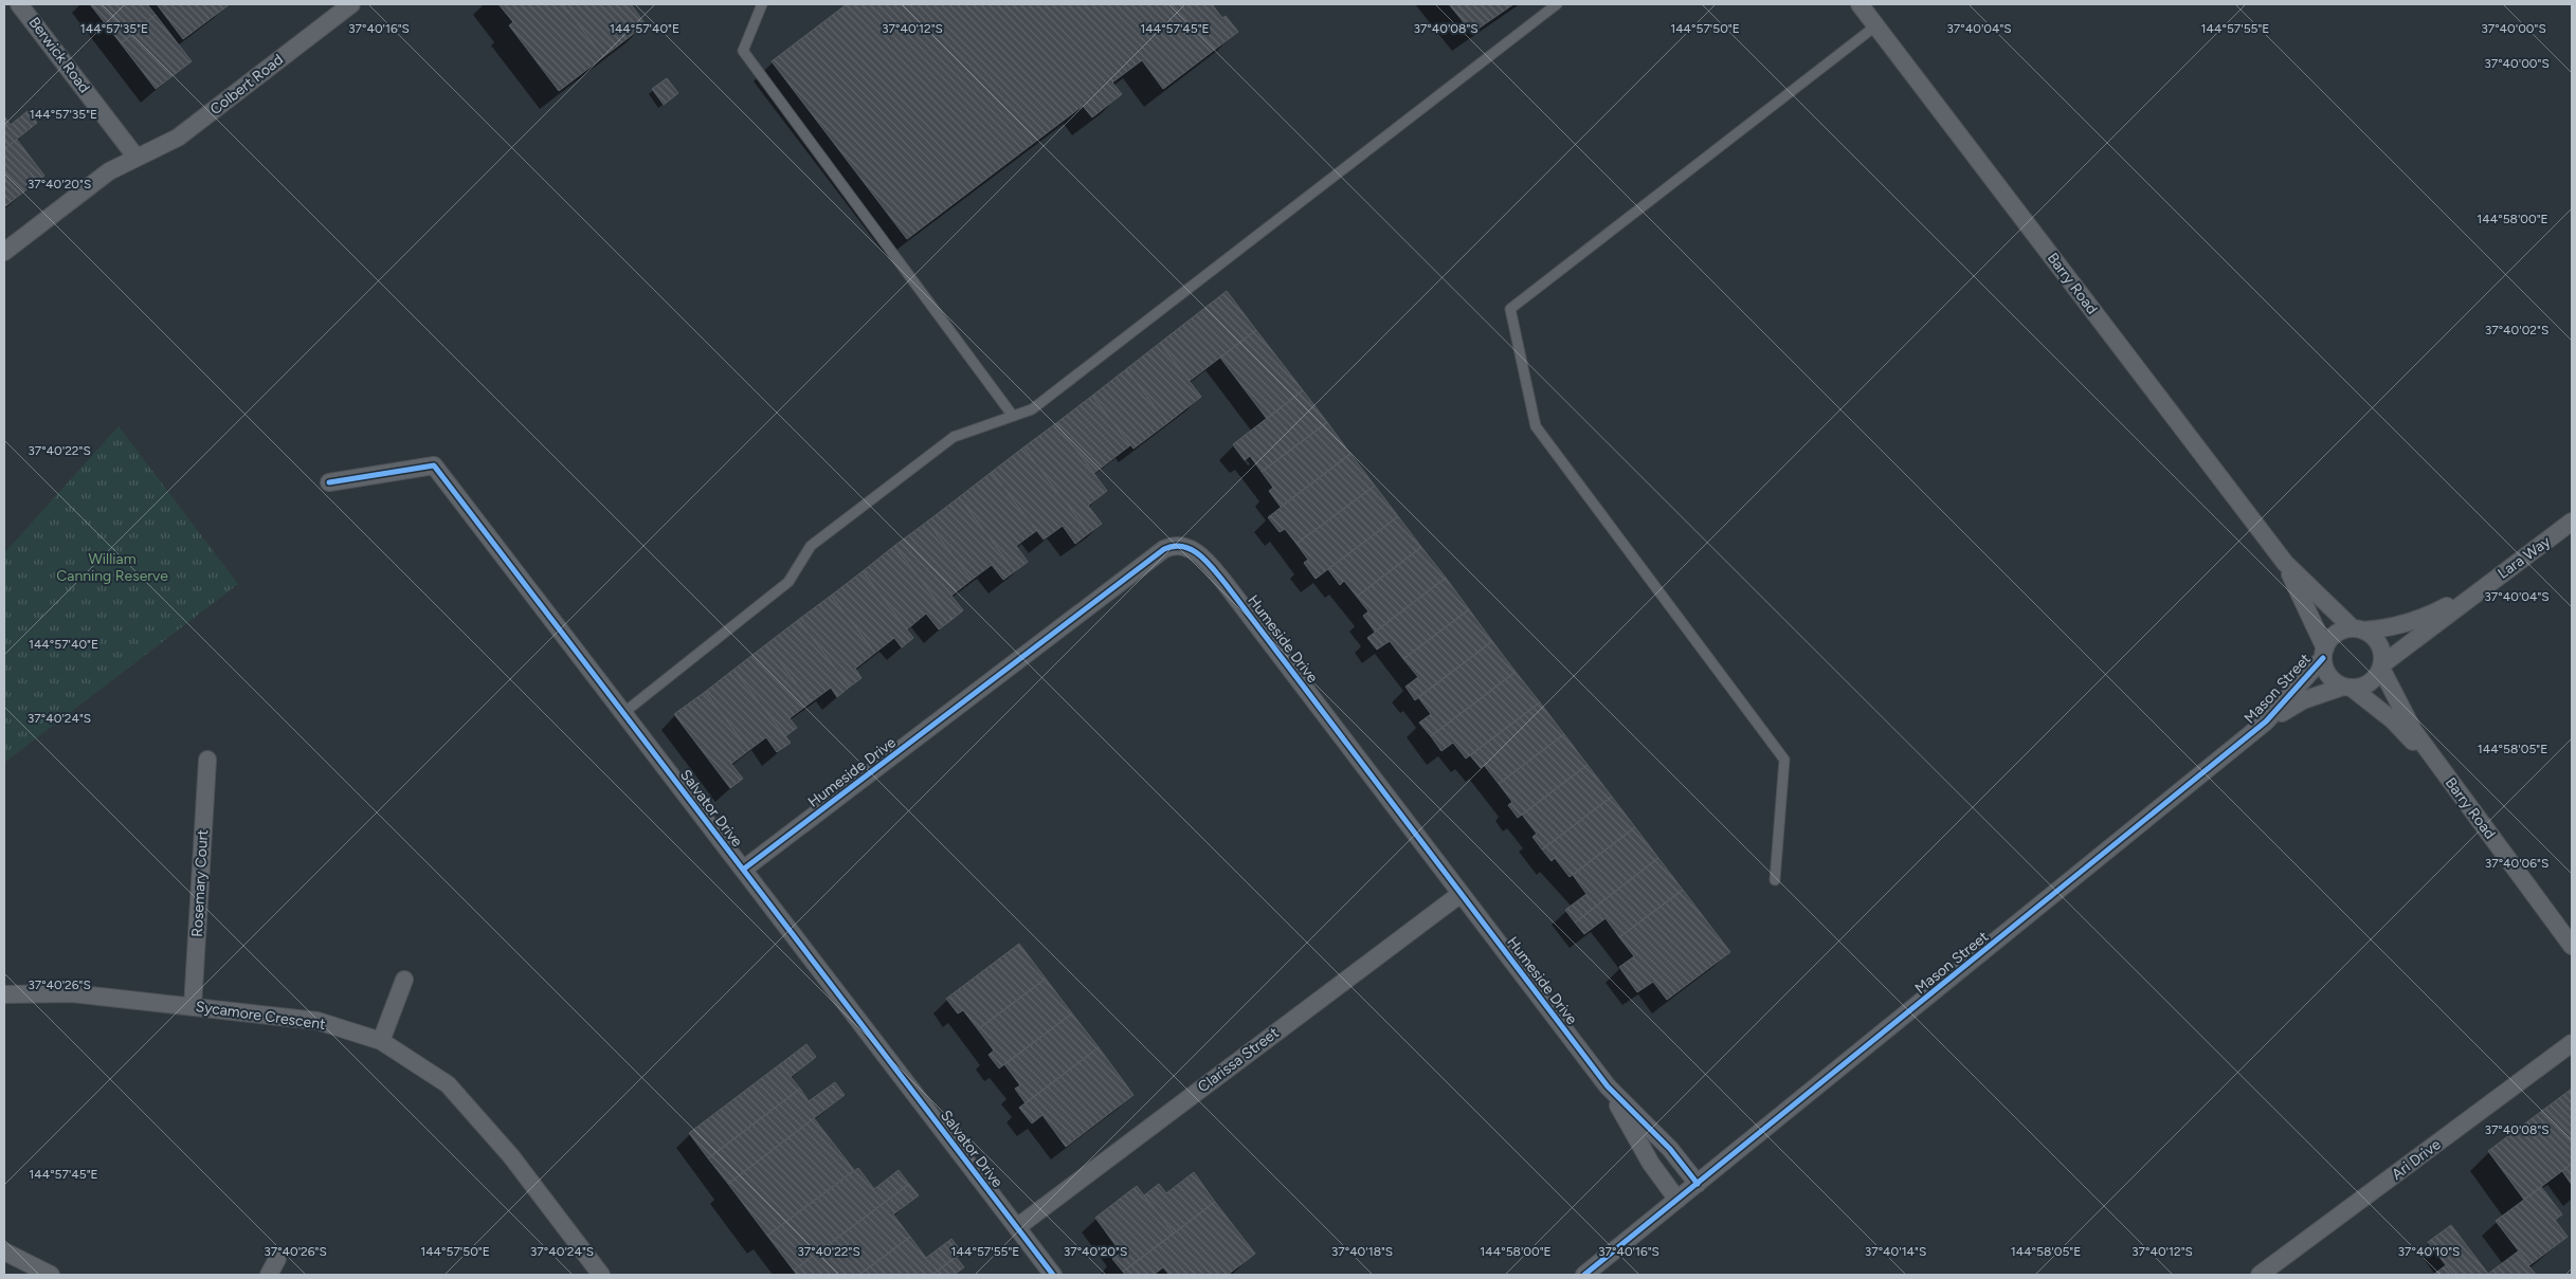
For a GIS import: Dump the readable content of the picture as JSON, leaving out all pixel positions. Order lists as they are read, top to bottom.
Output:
{
  "streets": {
    "street": [
      "Berwick Road",
      "Colbert Road",
      "Barry Road",
      "Lara Way",
      "Humeside Drive",
      "Mason Street",
      "Salvator Drive",
      "Rosemary Court",
      "Sycamore Crescent",
      "Clarissa Street",
      "Ari Drive"
    ]
  },
  "crossings": [
    ["Berwick Road", "Colbert Road"],
    ["Barry Road", "Mason Street"],
    ["Humeside Drive", "Mason Street"],
    ["Humeside Drive", "Salvator Drive"],
    ["Humeside Drive", "Clarissa Street"],
    ["Salvator Drive", "Clarissa Street"],
    ["Rosemary Court", "Sycamore Crescent"]
  ],
  "parks": ["William Canning Reserve"],
  "coordinates": [
    "37°40'00\"S",
    "144°57'35\"E",
    "37°40'16\"S",
    "144°57'40\"E",
    "37°40'12\"S",
    "144°57'45\"E",
    "37°40'08\"S",
    "144°57'50\"E",
    "37°40'04\"S",
    "144°57'55\"E",
    "37°40'20\"S",
    "144°58'00\"E",
    "37°40'02\"S",
    "37°40'22\"S",
    "37°40'24\"S",
    "144°58'05\"E",
    "37°40'06\"S",
    "37°40'26\"S",
    "37°40'18\"S",
    "37°40'14\"S",
    "37°40'10\"S"
  ]
}
